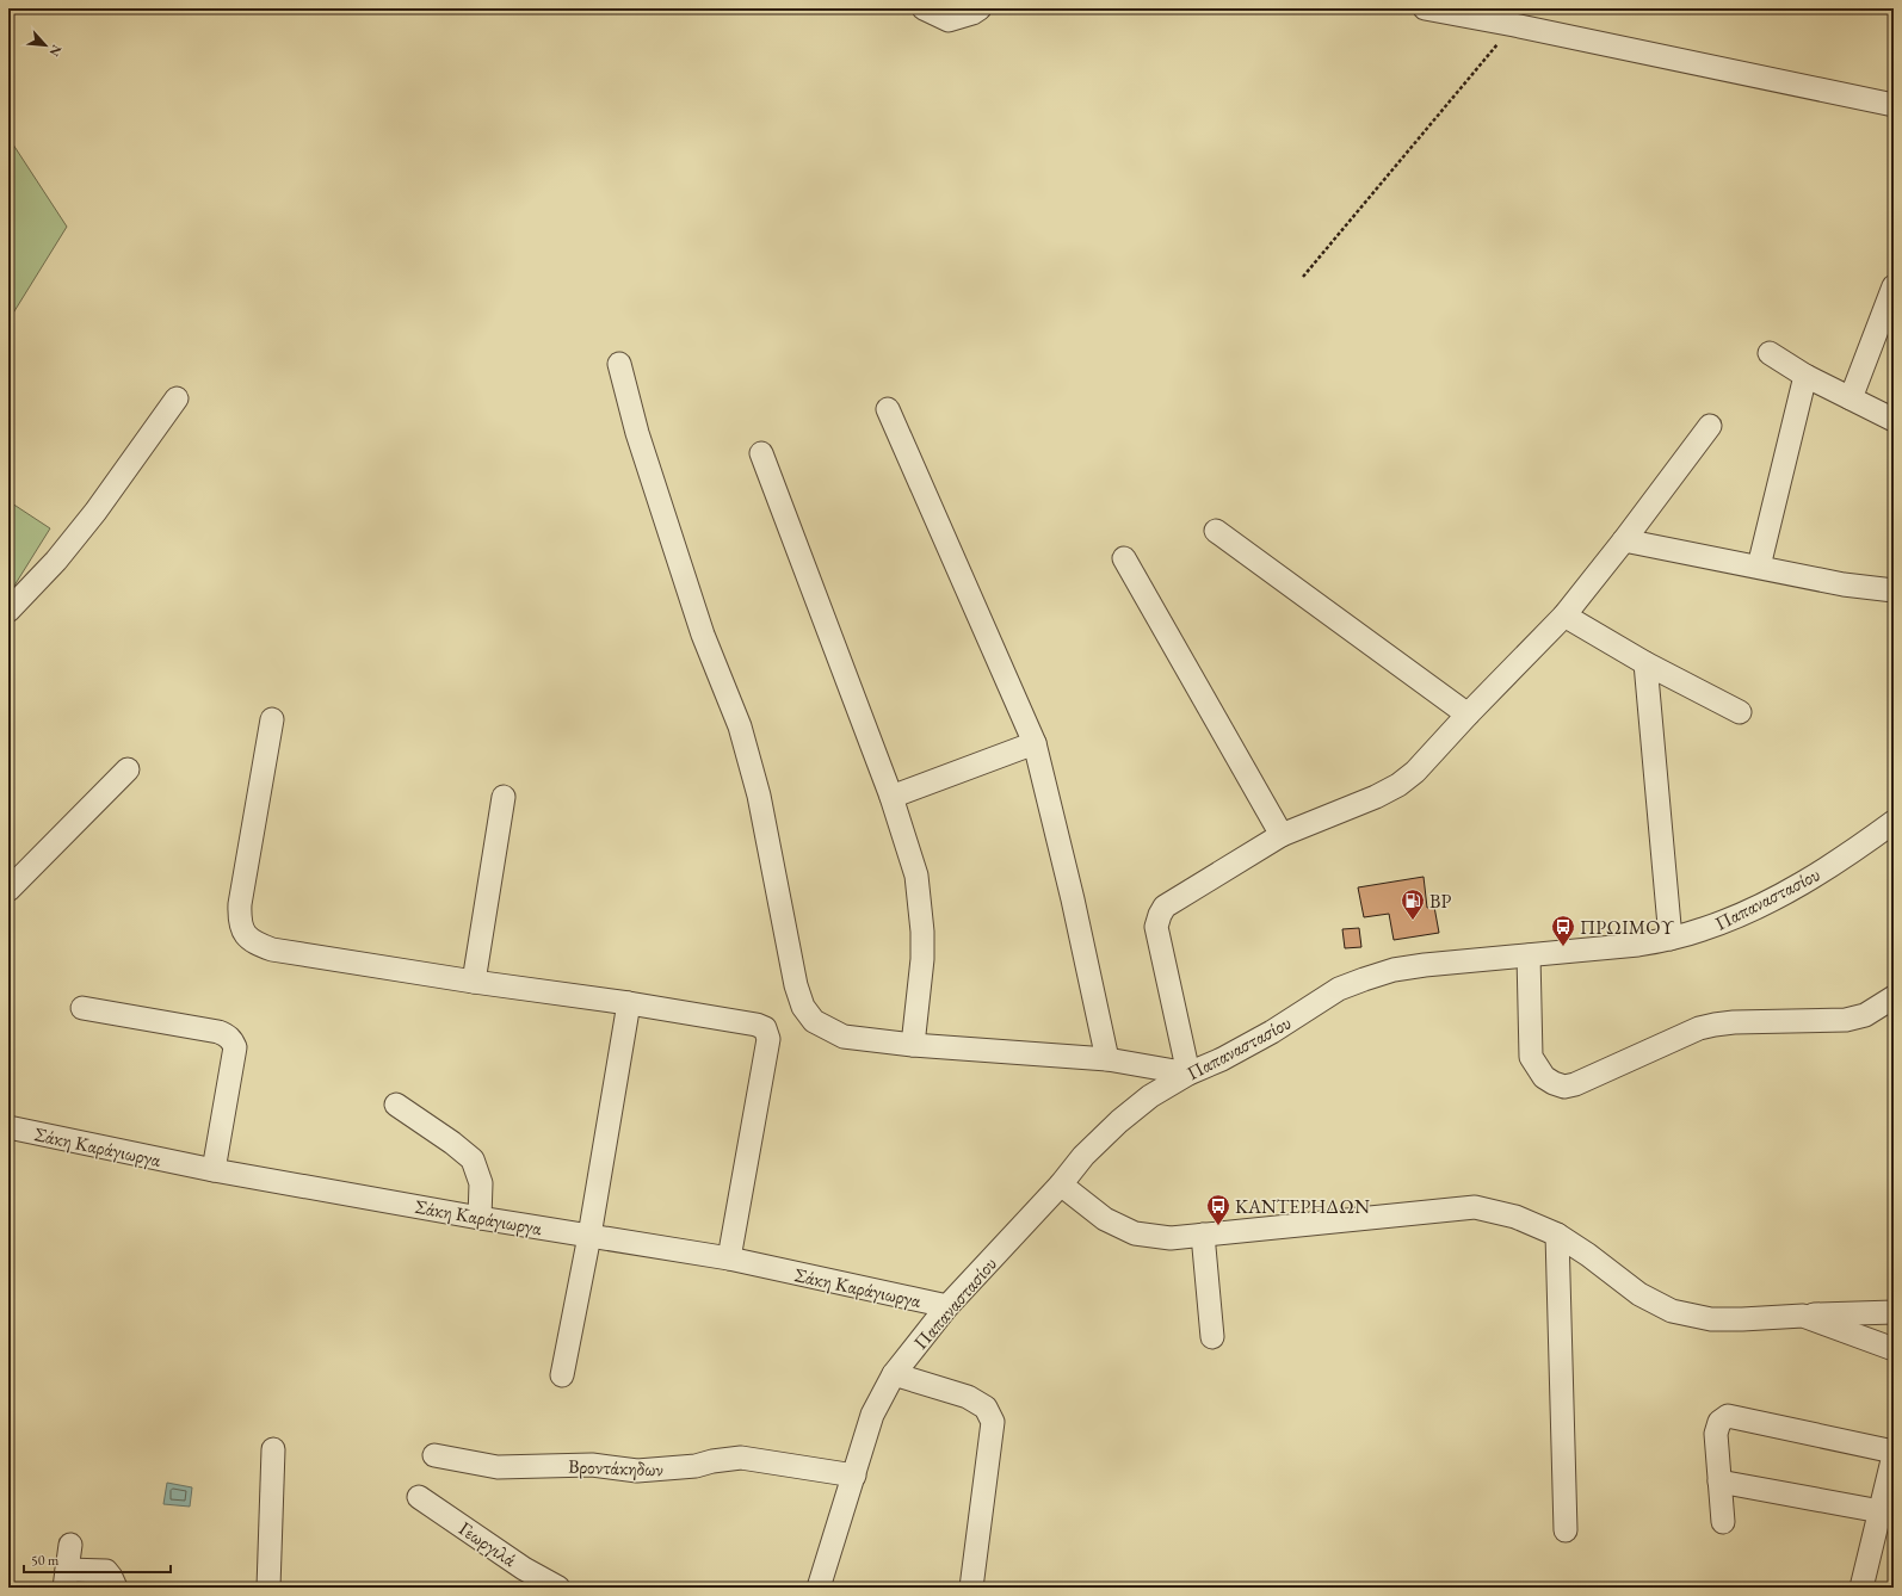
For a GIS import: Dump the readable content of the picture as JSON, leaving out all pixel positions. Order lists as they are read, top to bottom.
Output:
{
  "streets": {
    "street": [
      "Παπαναστασίου",
      "Σάκη Καράγιωργα",
      "Βροντάκηδων",
      "Γεωργιλά"
    ]
  },
  "crossings": [
    ["Παπαναστασίου", "Σάκη Καράγιωργα"],
    ["Παπαναστασίου", "Βροντάκηδων"]
  ],
  "places": {
    "fuel station": ["BP"],
    "bus stop": ["ΠΡΩΙΜΟΥ", "ΚΑΝΤΕΡΗΔΩΝ"]
  },
  "scale_bar": "50 m",
  "north": "bottom right"
}
